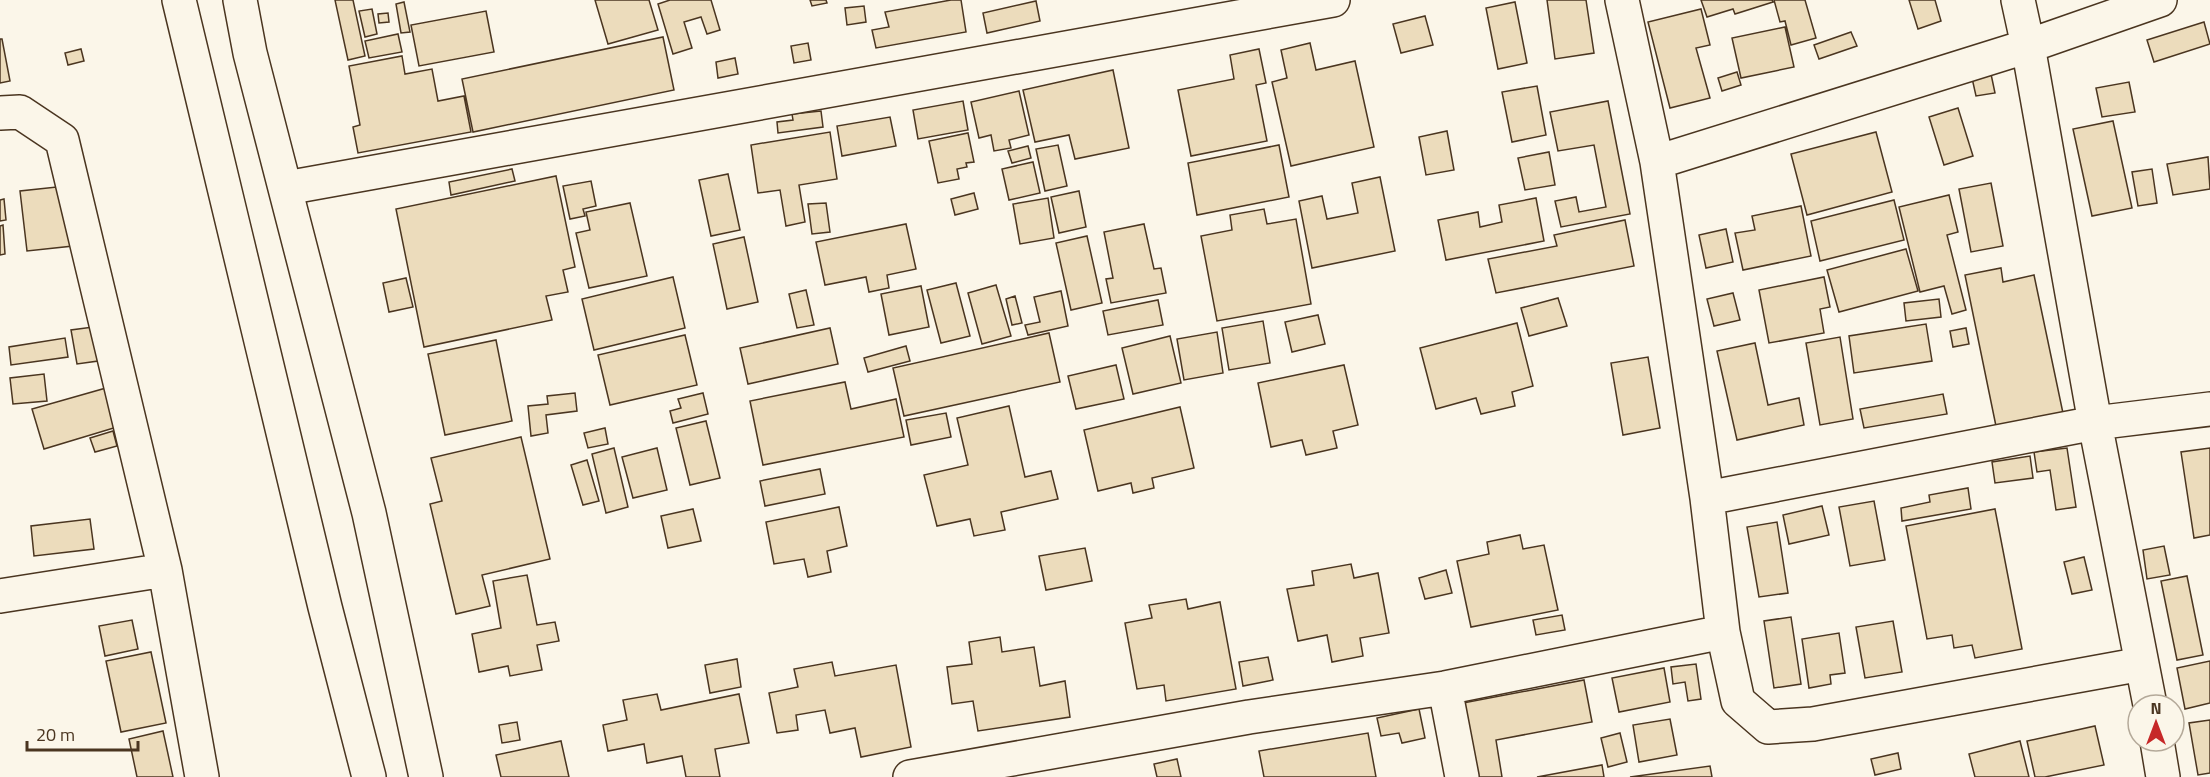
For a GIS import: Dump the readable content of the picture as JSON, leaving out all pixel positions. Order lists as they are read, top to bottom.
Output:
{
  "scale_bar": "20 m",
  "north": "top"
}
